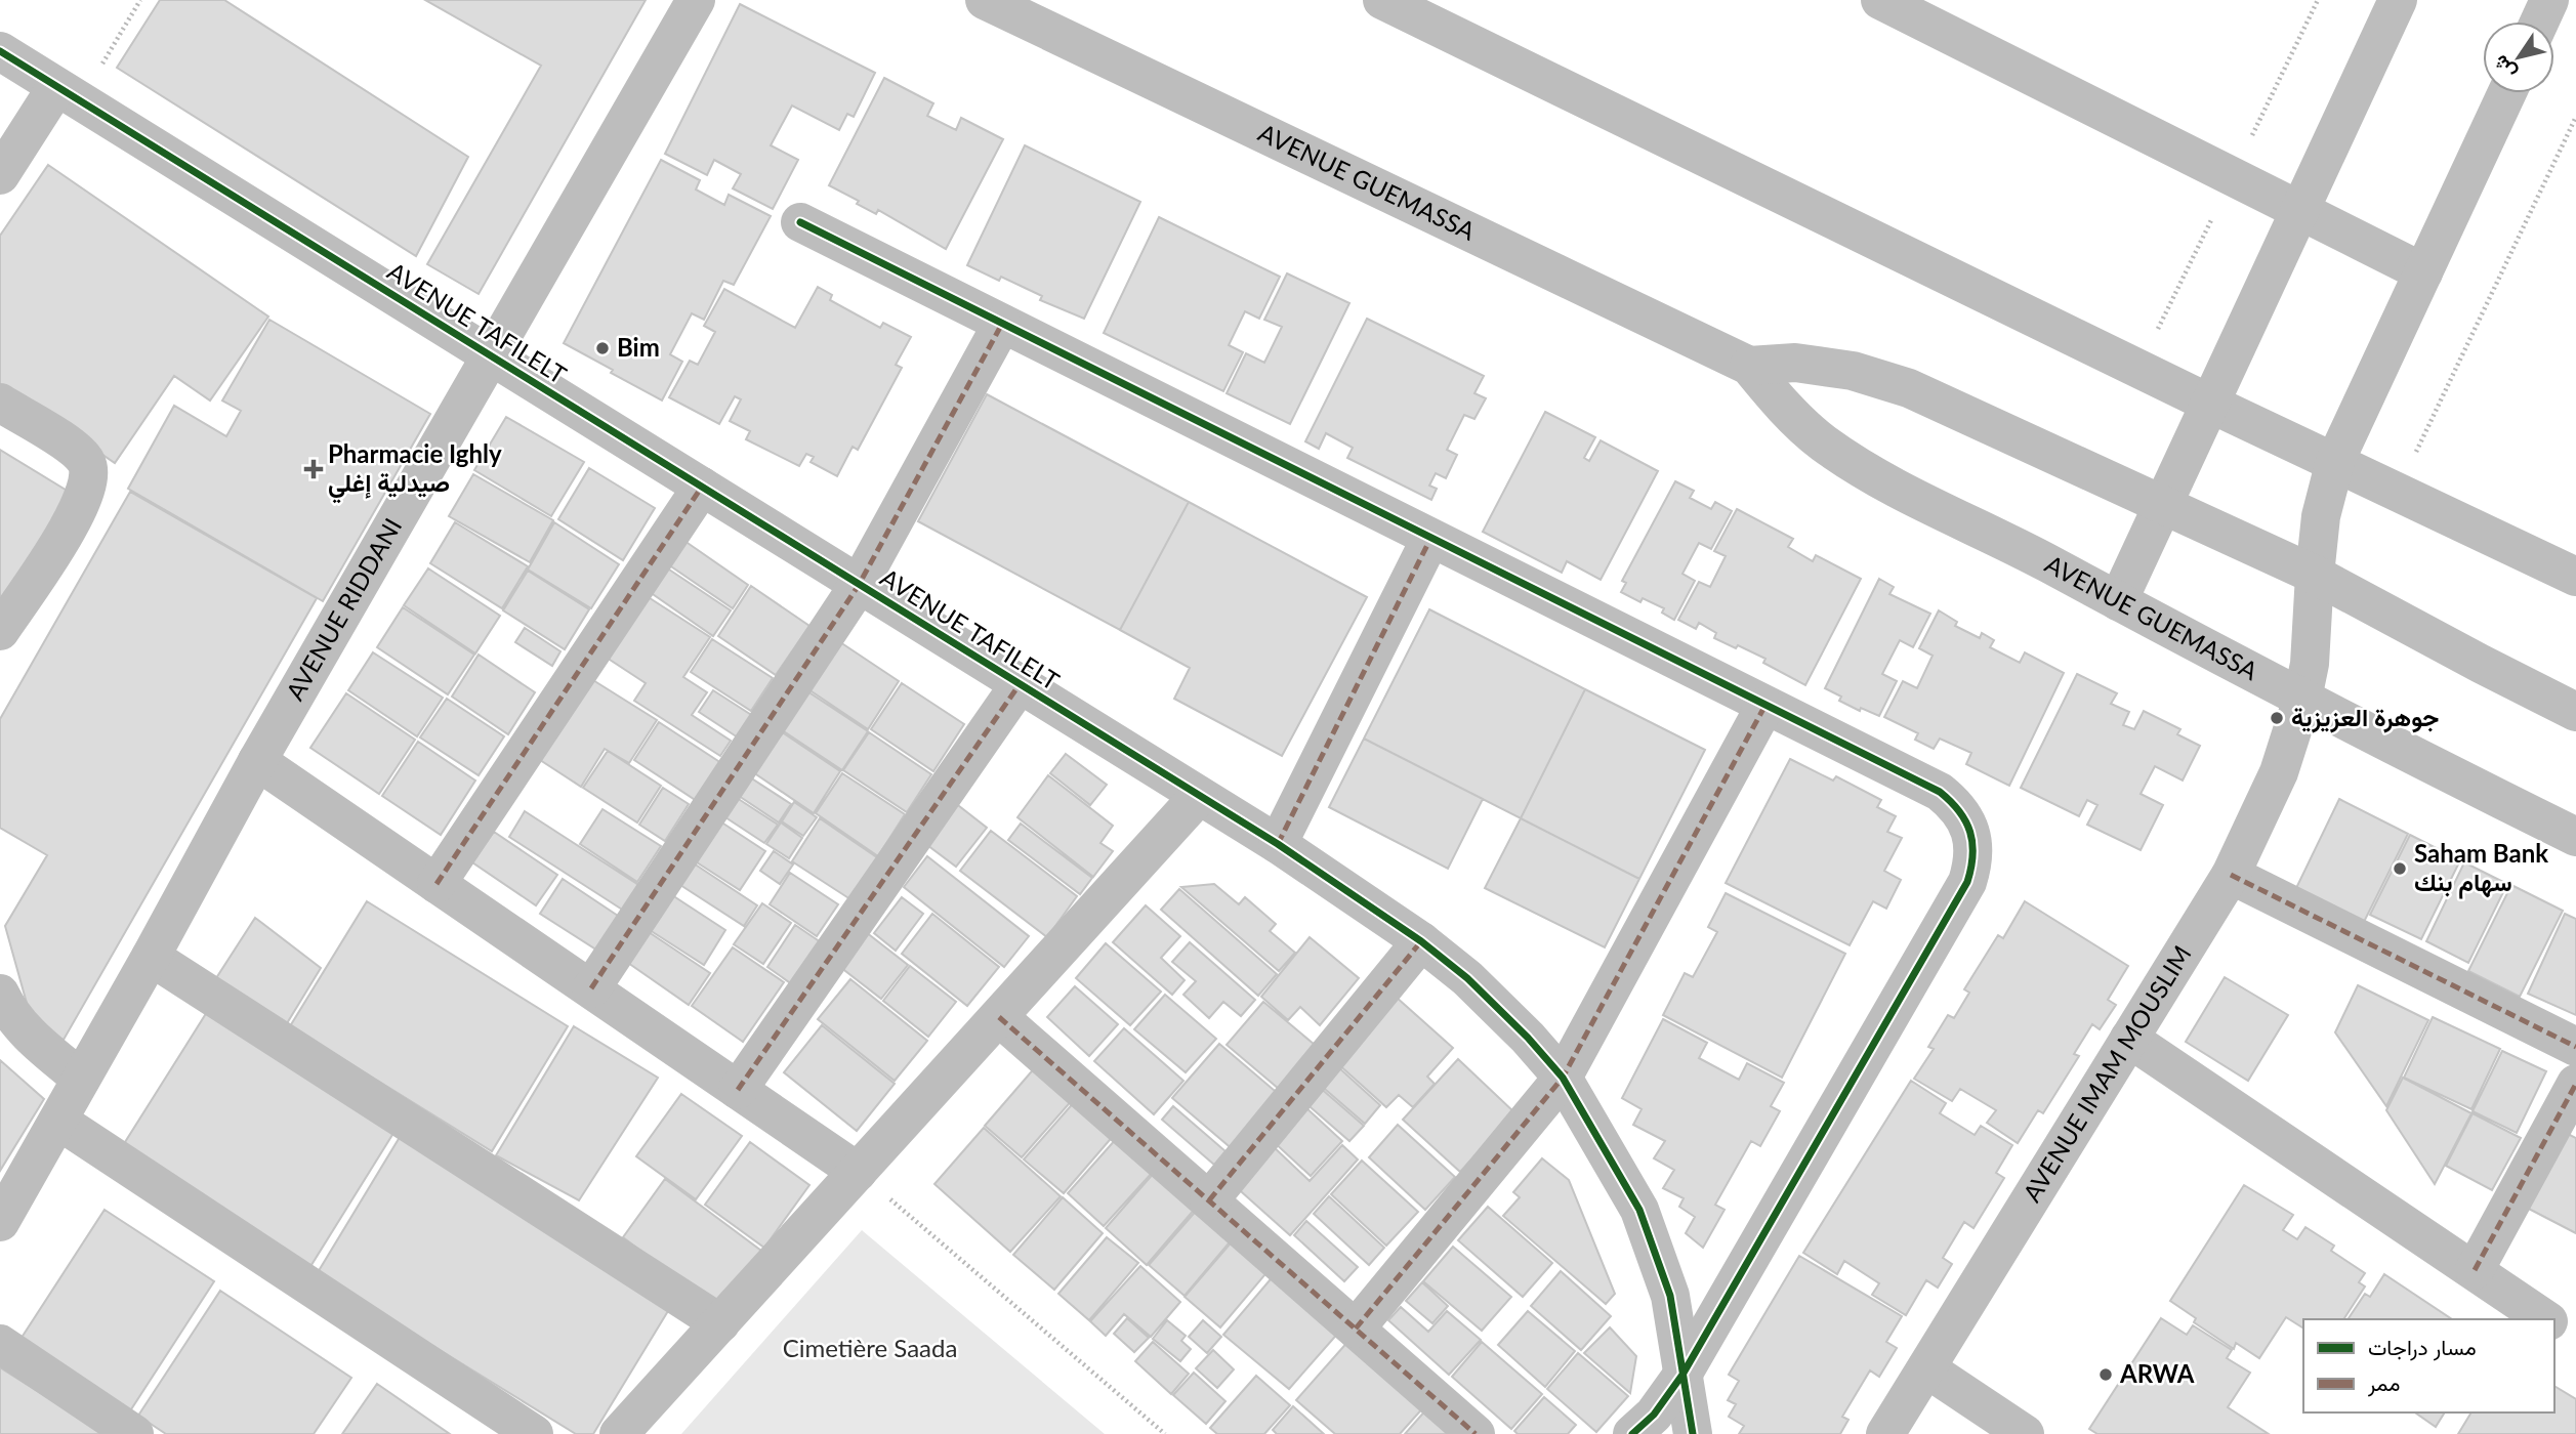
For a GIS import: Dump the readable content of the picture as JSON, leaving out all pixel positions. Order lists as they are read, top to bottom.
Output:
{
  "streets": {
    "street": [
      "AVENUE GUEMASSA",
      "AVENUE TAFILELT",
      "AVENUE RIDDANI",
      "AVENUE IMAM MOUSLIM"
    ]
  },
  "crossings": [
    ["AVENUE GUEMASSA", "AVENUE IMAM MOUSLIM"],
    ["AVENUE TAFILELT", "AVENUE RIDDANI"]
  ],
  "parks": ["Cimetière Saada"],
  "places": {
    "other": [
      "Bim",
      "جوهرة العزيزية",
      "Saham Bank سهام بنك",
      "ARWA"
    ],
    "health": ["Pharmacie Ighly صيدلية إغلي"]
  },
  "legend": ["مسار دراجات", "ممر"],
  "north": "bottom left"
}
